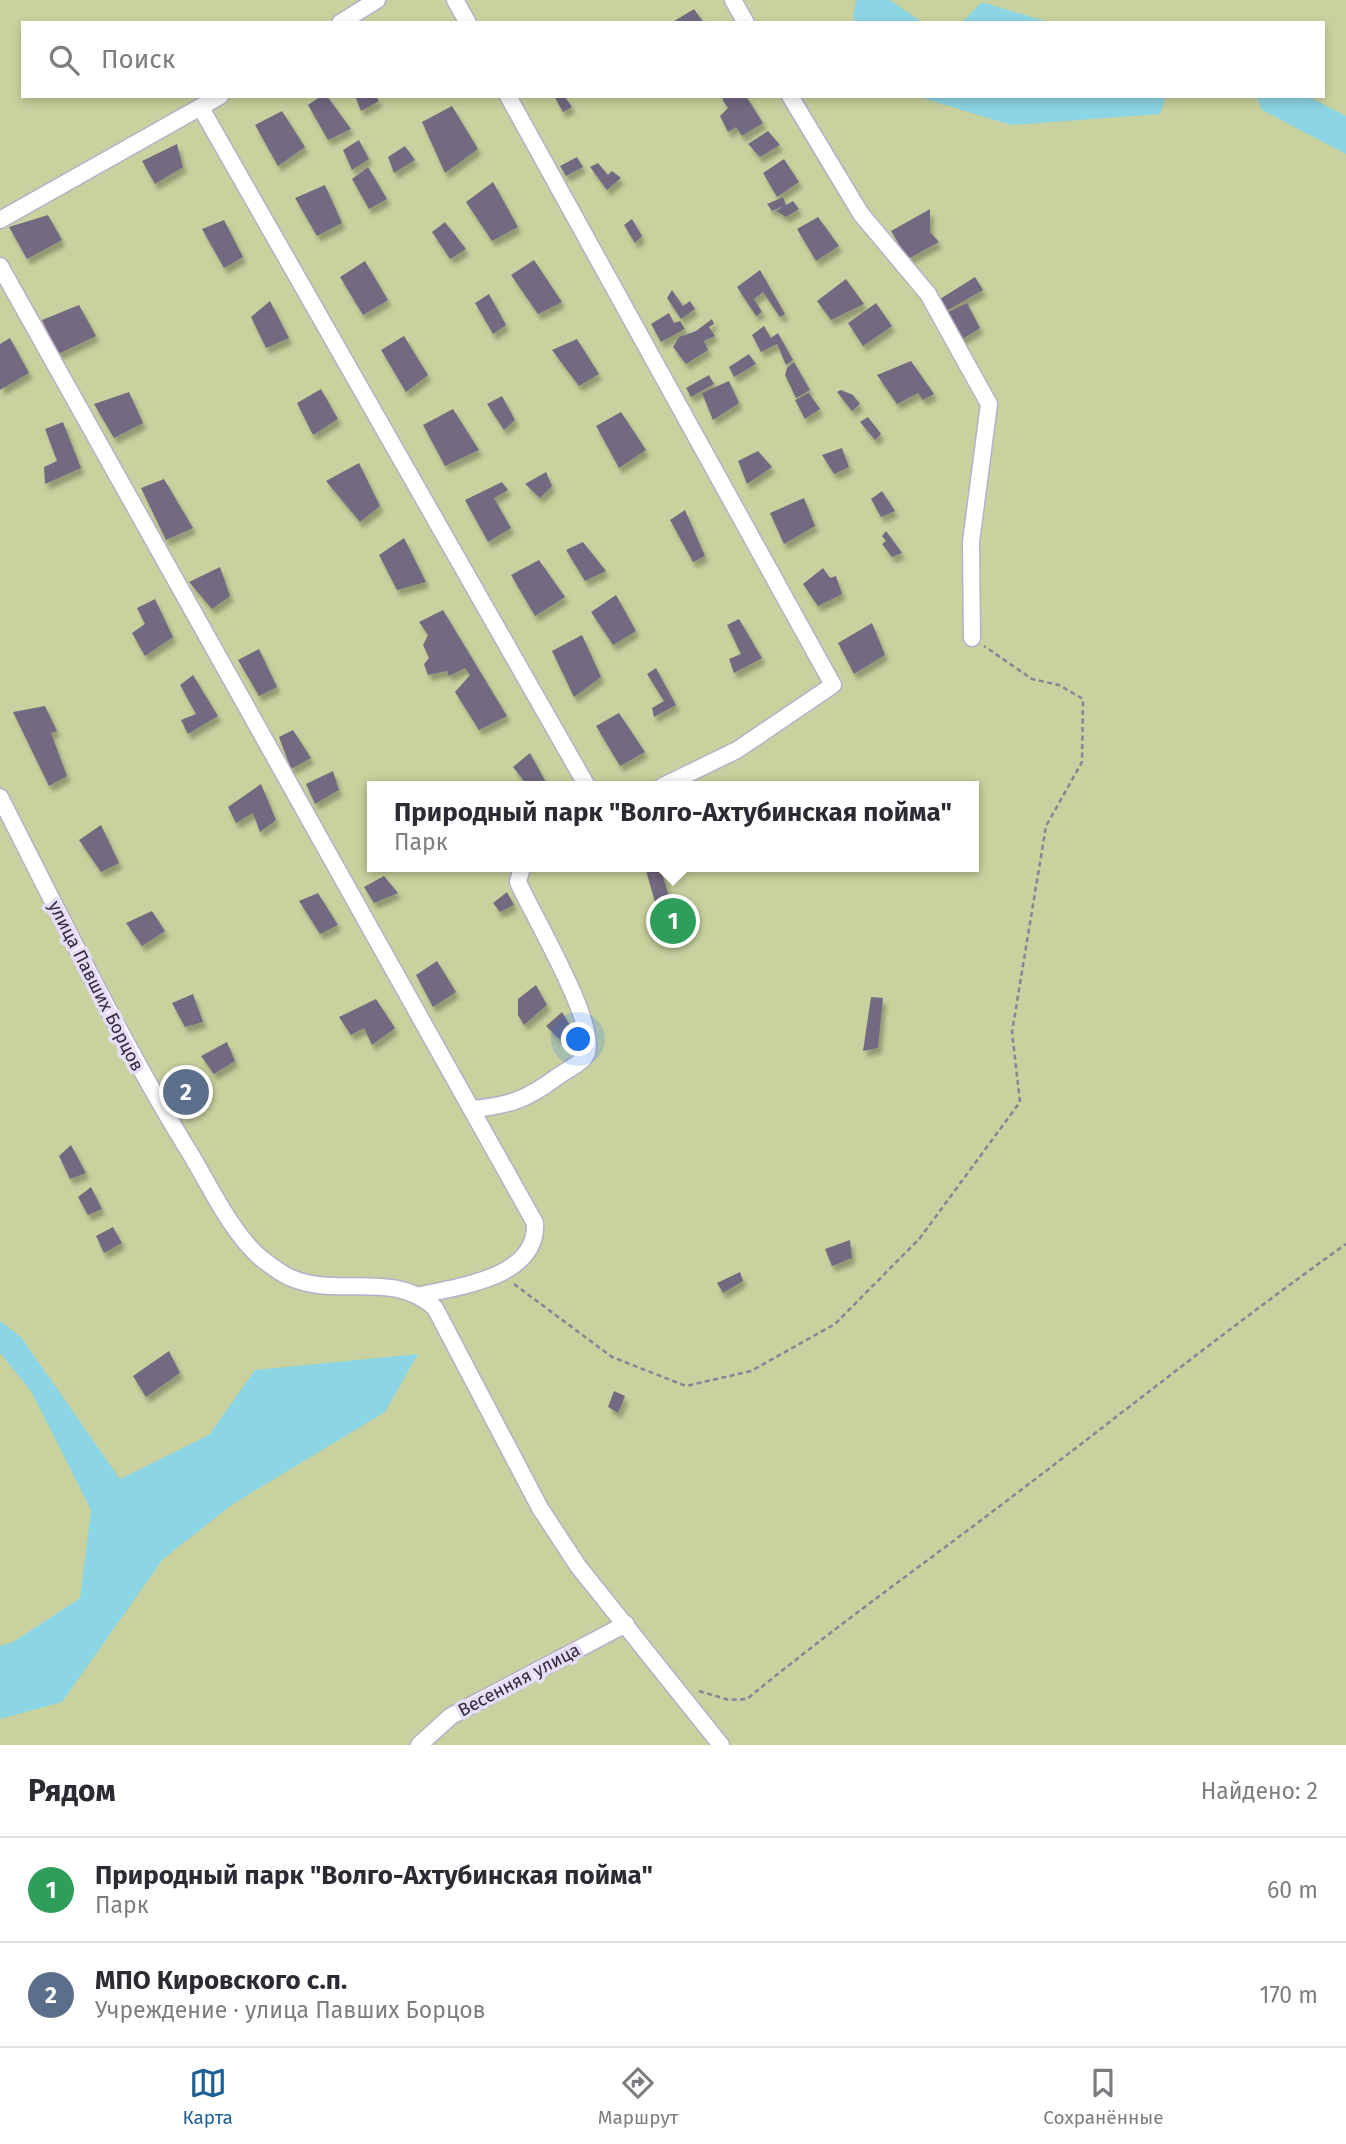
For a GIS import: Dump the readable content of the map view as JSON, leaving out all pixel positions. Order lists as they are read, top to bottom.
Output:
{
  "streets": {
    "street": ["улица Павших Борцов", "Весенняя улица"]
  },
  "page": {
    "search": "Поиск",
    "popup": ["Природный парк \"Волго-Ахтубинская пойма\"", "Парк"],
    "pins": ["1", "2"],
    "heading": ["Рядом", "Найдено: 2"],
    "list": [
      {
        "mark": "1",
        "name": "Природный парк \"Волго-Ахтубинская пойма\"",
        "note": "Парк",
        "value": "60 m"
      },
      {
        "mark": "2",
        "name": "МПО Кировского с.п.",
        "note": "Учреждение · улица Павших Борцов",
        "value": "170 m"
      }
    ],
    "nav": ["Карта", "Маршрут", "Сохранённые"]
  }
}
